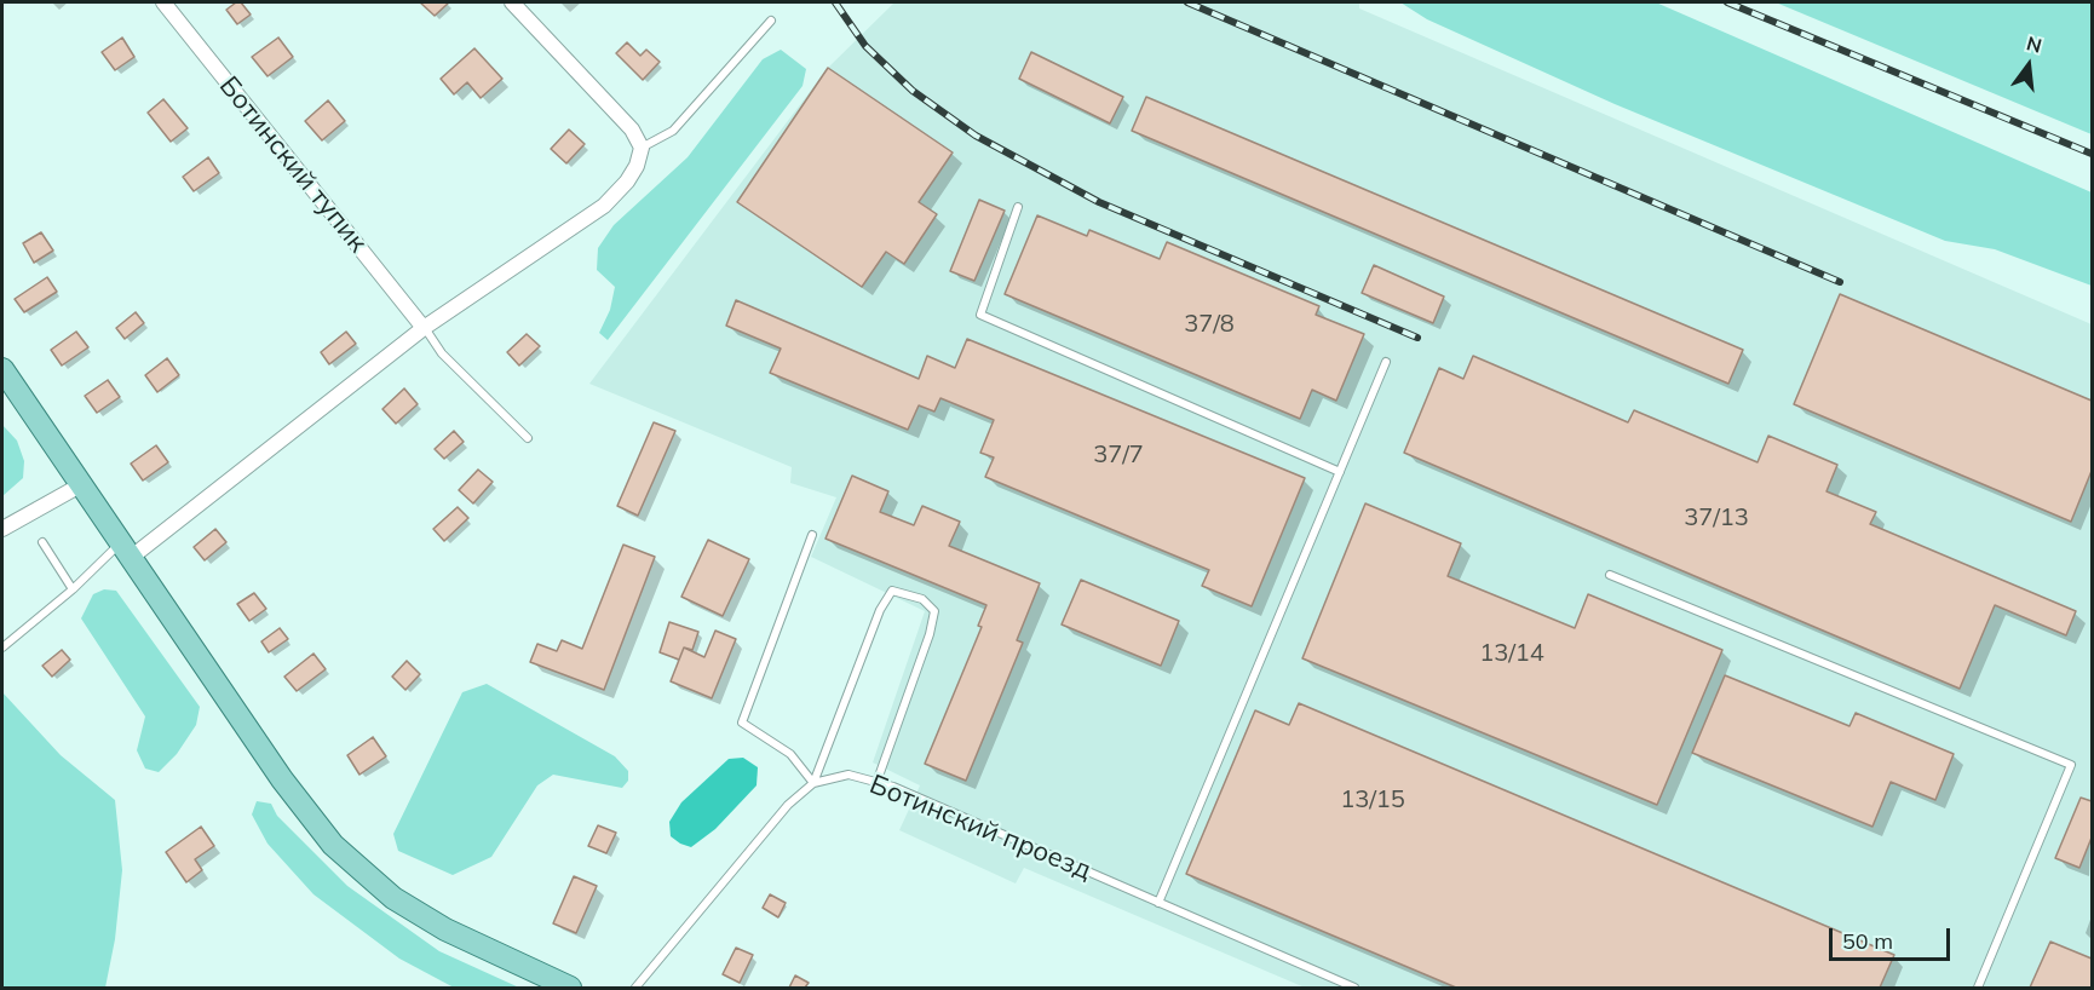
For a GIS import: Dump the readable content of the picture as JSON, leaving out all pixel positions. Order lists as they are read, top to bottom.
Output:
{
  "streets": {
    "street": ["Ботинский тупик"],
    "lane": ["Ботинский проезд"]
  },
  "house_numbers": [
    "37/8",
    "37/7",
    "37/13",
    "13/14",
    "13/15"
  ],
  "scale_bar": "50 m",
  "north": "top"
}
